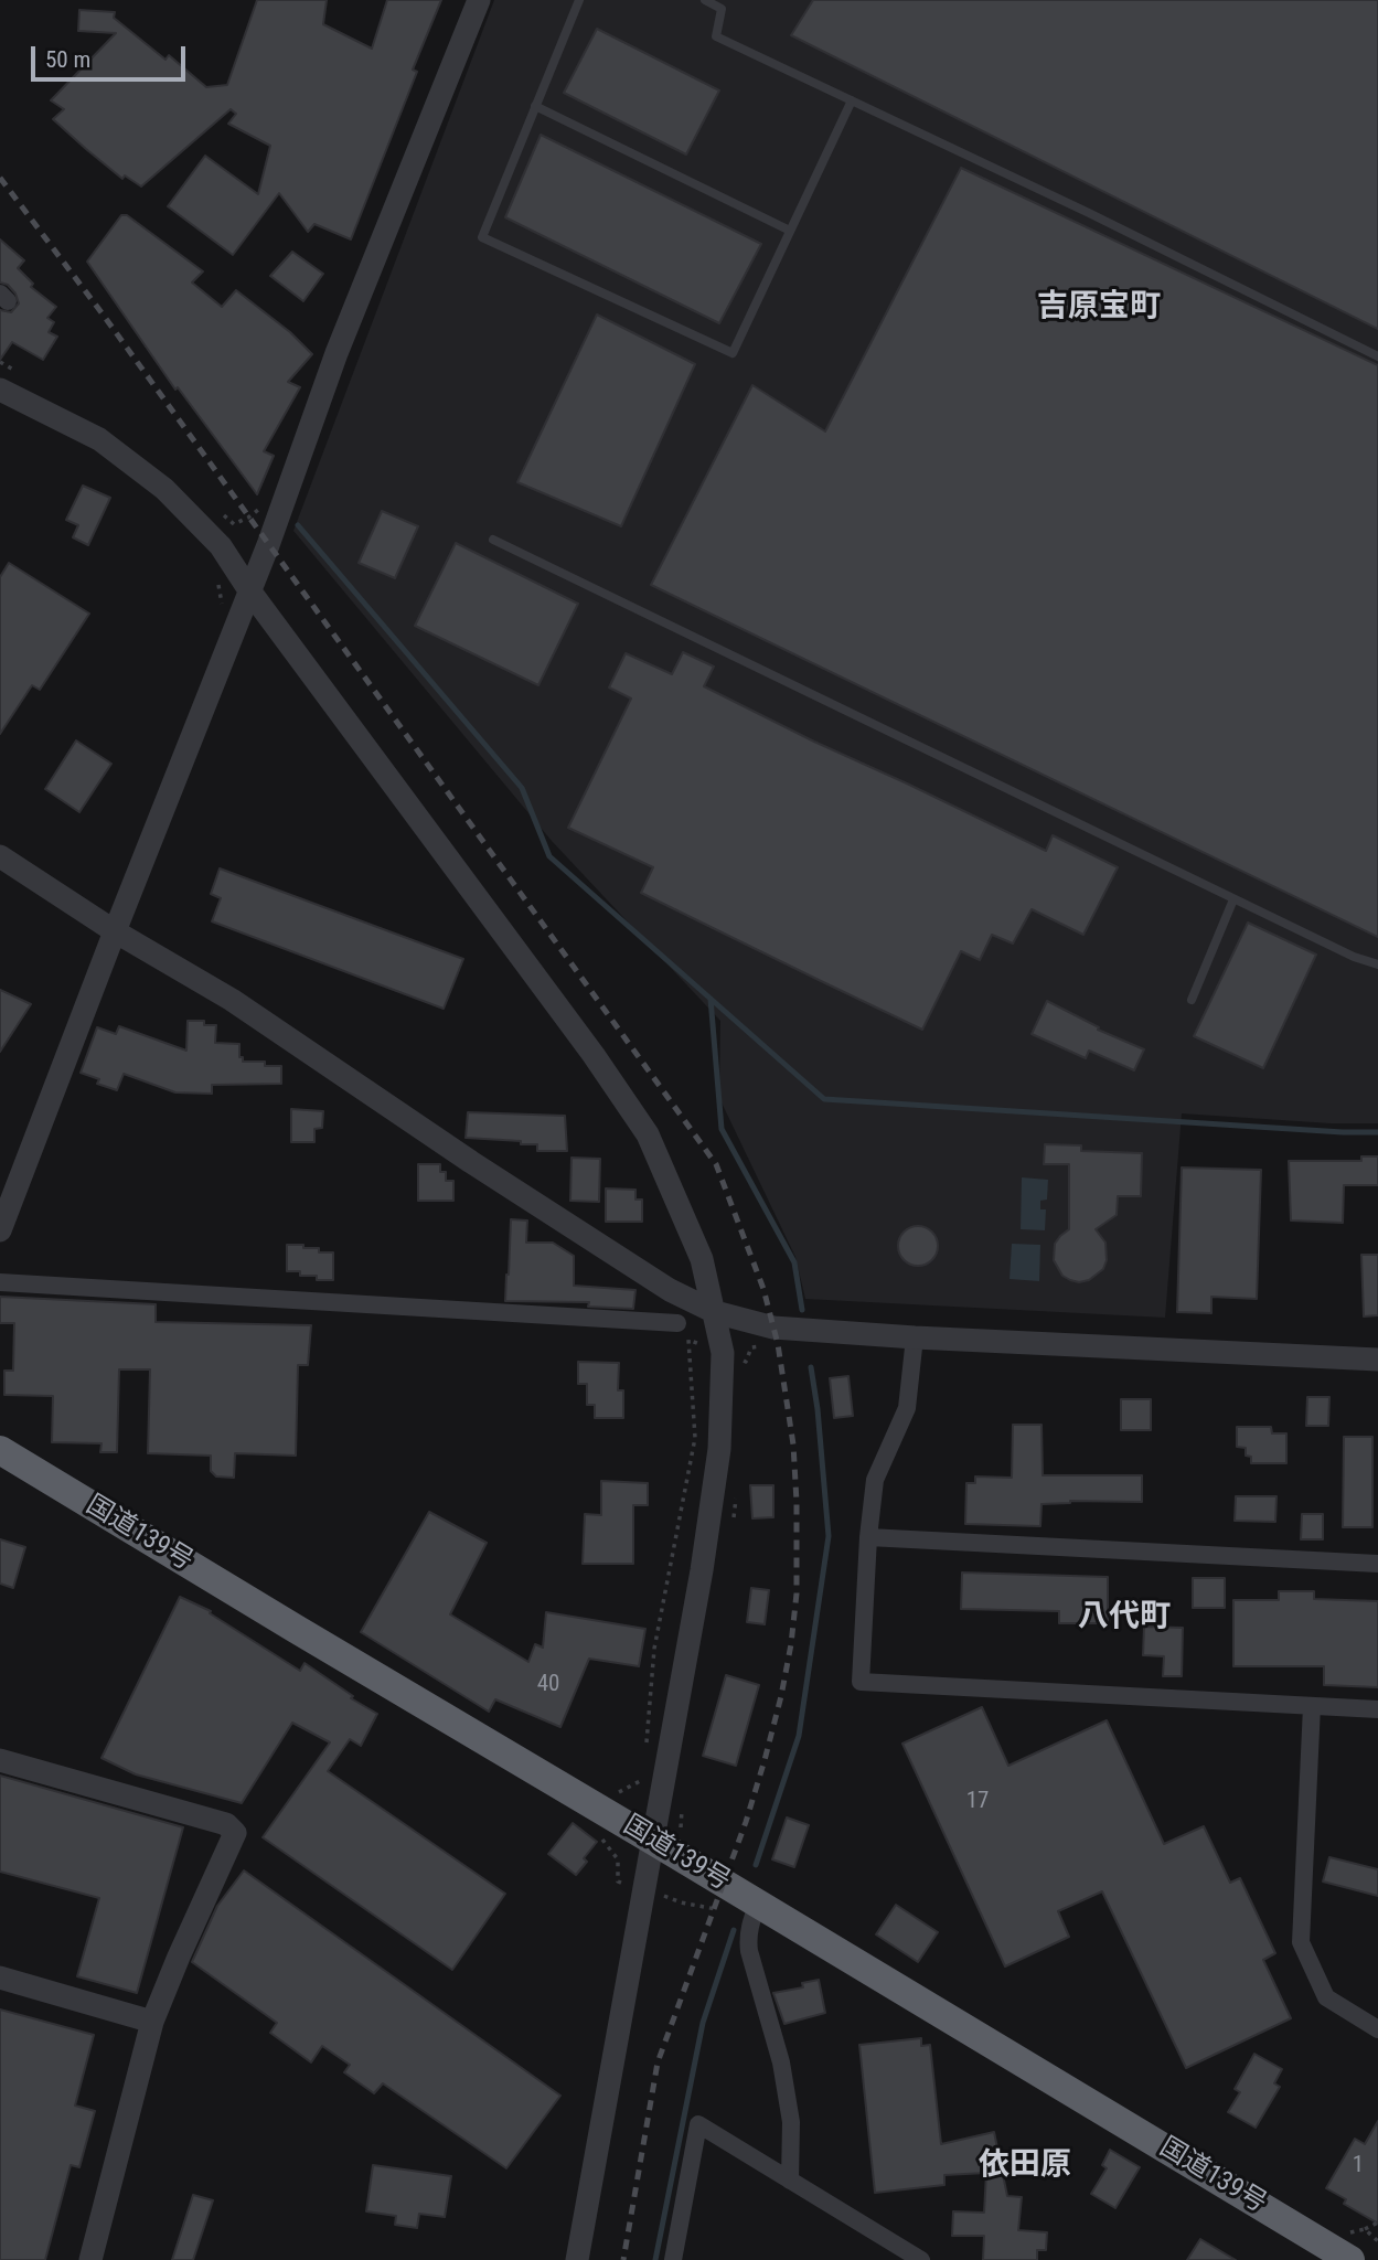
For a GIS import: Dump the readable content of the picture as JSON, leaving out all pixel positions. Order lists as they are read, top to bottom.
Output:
{
  "streets": {
    "highway": ["国道139号"]
  },
  "districts": ["吉原宝町", "八代町", "依田原"],
  "house_numbers": ["40", "17", "1"],
  "scale_bar": "50 m"
}
